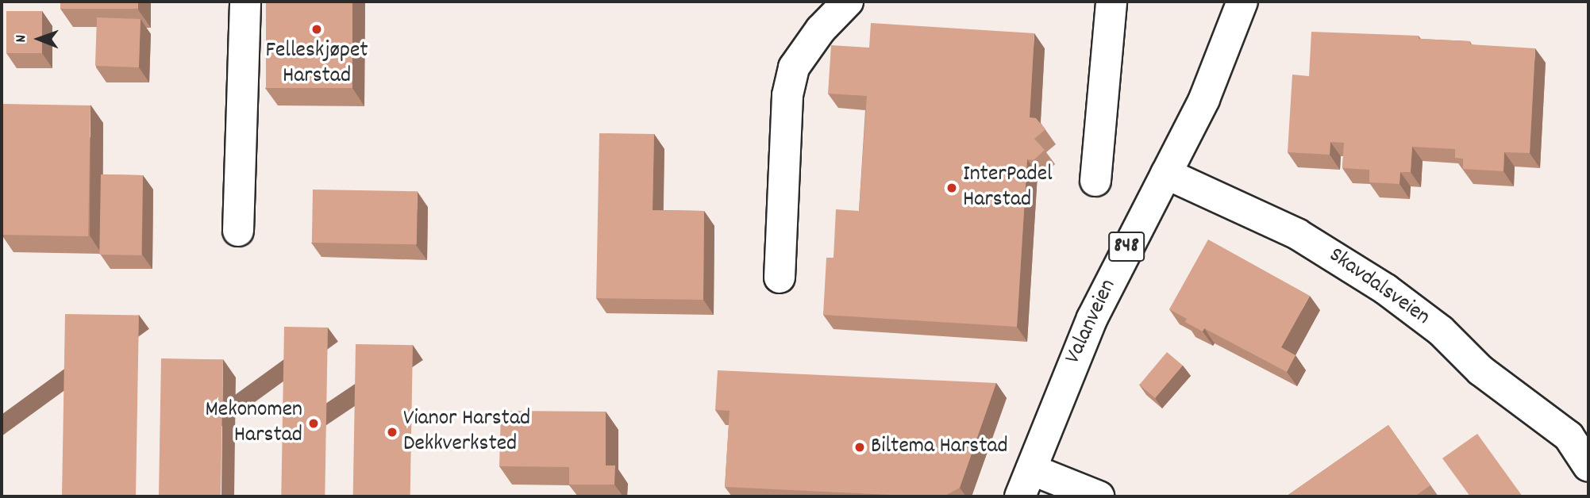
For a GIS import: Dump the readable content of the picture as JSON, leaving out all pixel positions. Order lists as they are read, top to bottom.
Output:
{
  "streets": {
    "main road": ["848", "Skavdalsveien", "Valanveien"]
  },
  "crossings": [
    ["Skavdalsveien", "Valanveien"]
  ],
  "places": [
    "Felleskjøpet Harstad",
    "InterPadel Harstad",
    "Mekonomen Harstad",
    "Vianor Harstad Dekkverksted",
    "Biltema Harstad"
  ],
  "north": "left"
}
